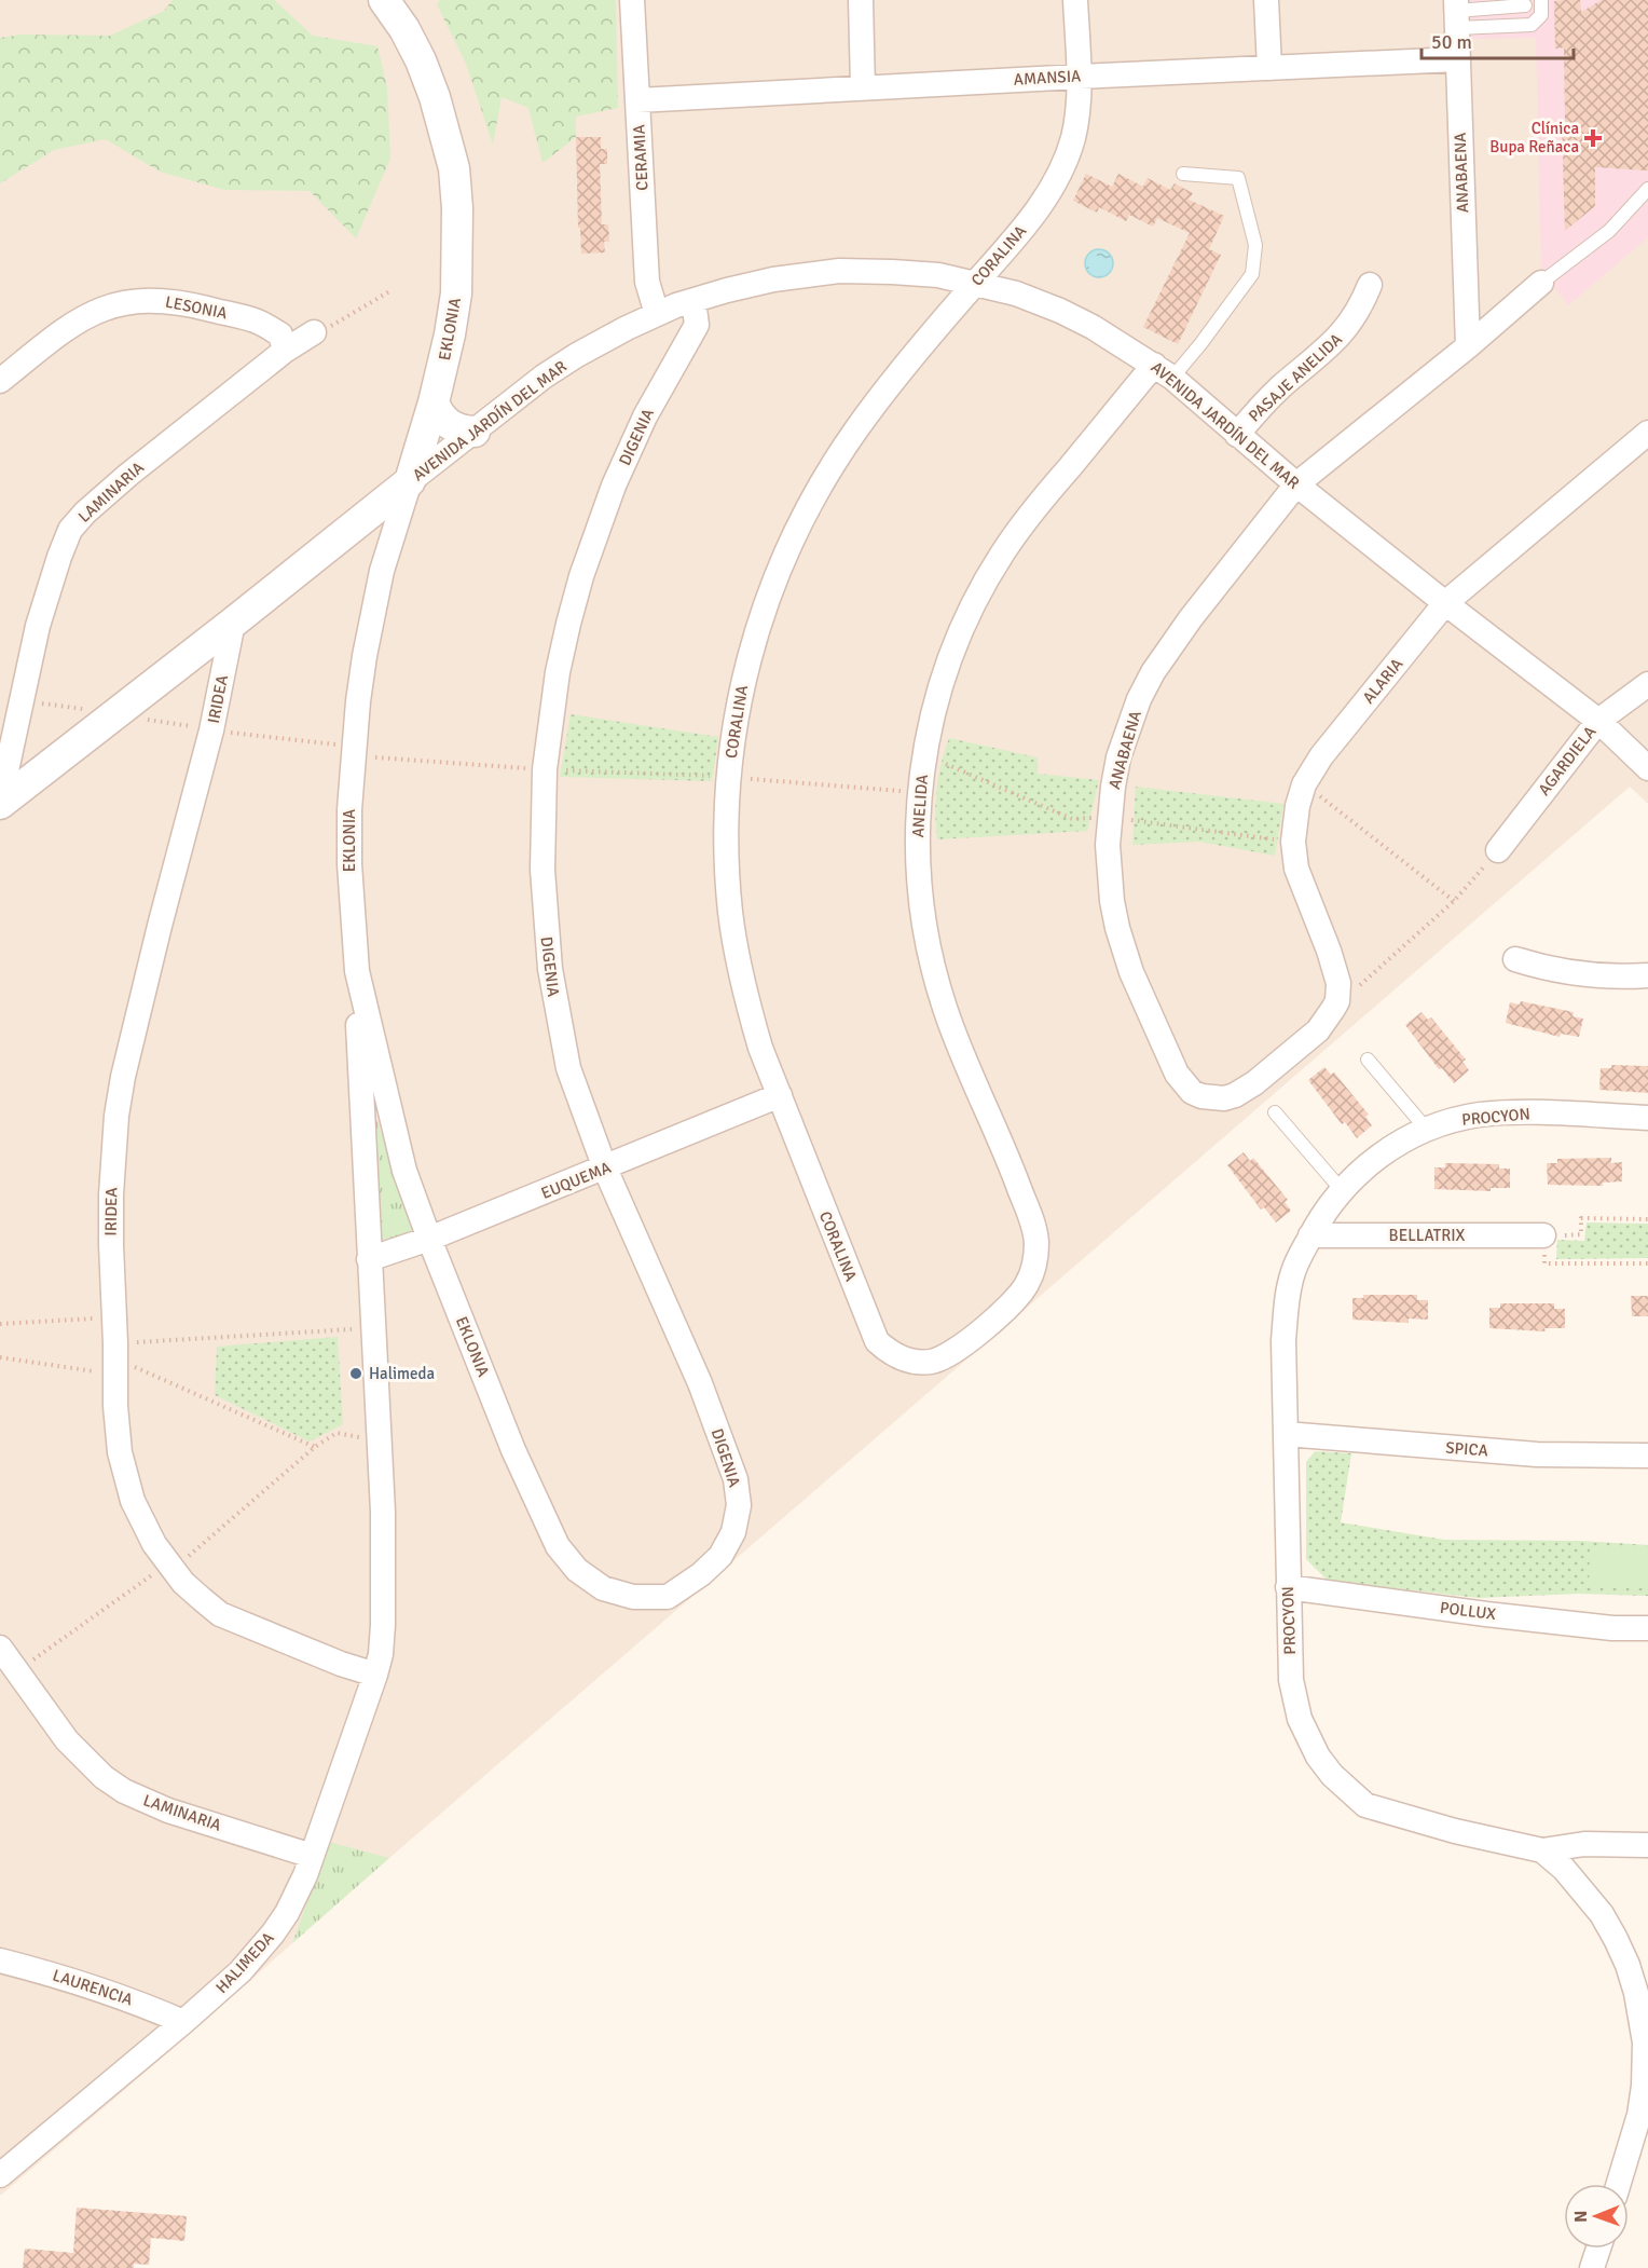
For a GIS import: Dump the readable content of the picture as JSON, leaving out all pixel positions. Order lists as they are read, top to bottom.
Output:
{
  "streets": {
    "street": [
      "AMANSIA",
      "CERAMIA",
      "ANABAENA",
      "CORALINA",
      "LESONIA",
      "EKLONIA",
      "PASAJE ANELIDA",
      "AVENIDA JARDÍN DEL MAR",
      "DIGENIA",
      "LAMINARIA",
      "ALARIA",
      "IRIDEA",
      "AGARDIELA",
      "ANELIDA",
      "PROCYON",
      "EUQUEMA",
      "BELLATRIX",
      "SPICA",
      "POLLUX",
      "HALIMEDA",
      "LAURENCIA"
    ]
  },
  "crossings": [
    ["AMANSIA", "CERAMIA"],
    ["AMANSIA", "ANABAENA"],
    ["AMANSIA", "CORALINA"],
    ["CERAMIA", "AVENIDA JARDÍN DEL MAR"],
    ["ANABAENA", "AVENIDA JARDÍN DEL MAR"],
    ["ANABAENA", "ALARIA"],
    ["CORALINA", "AVENIDA JARDÍN DEL MAR"],
    ["CORALINA", "ANELIDA"],
    ["CORALINA", "EUQUEMA"],
    ["LESONIA", "LAMINARIA"],
    ["EKLONIA", "AVENIDA JARDÍN DEL MAR"],
    ["EKLONIA", "DIGENIA"],
    ["EKLONIA", "EUQUEMA"],
    ["EKLONIA", "HALIMEDA"],
    ["PASAJE ANELIDA", "AVENIDA JARDÍN DEL MAR"],
    ["AVENIDA JARDÍN DEL MAR", "DIGENIA"],
    ["AVENIDA JARDÍN DEL MAR", "LAMINARIA"],
    ["AVENIDA JARDÍN DEL MAR", "ALARIA"],
    ["AVENIDA JARDÍN DEL MAR", "IRIDEA"],
    ["AVENIDA JARDÍN DEL MAR", "AGARDIELA"],
    ["AVENIDA JARDÍN DEL MAR", "ANELIDA"],
    ["DIGENIA", "EUQUEMA"],
    ["LAMINARIA", "HALIMEDA"],
    ["IRIDEA", "HALIMEDA"],
    ["PROCYON", "BELLATRIX"],
    ["PROCYON", "SPICA"],
    ["PROCYON", "POLLUX"],
    ["EUQUEMA", "HALIMEDA"],
    ["HALIMEDA", "LAURENCIA"]
  ],
  "places": {
    "health": ["Clínica Bupa Reñaca"],
    "other": ["Halimeda"]
  },
  "scale_bar": "50 m",
  "north": "left"
}
